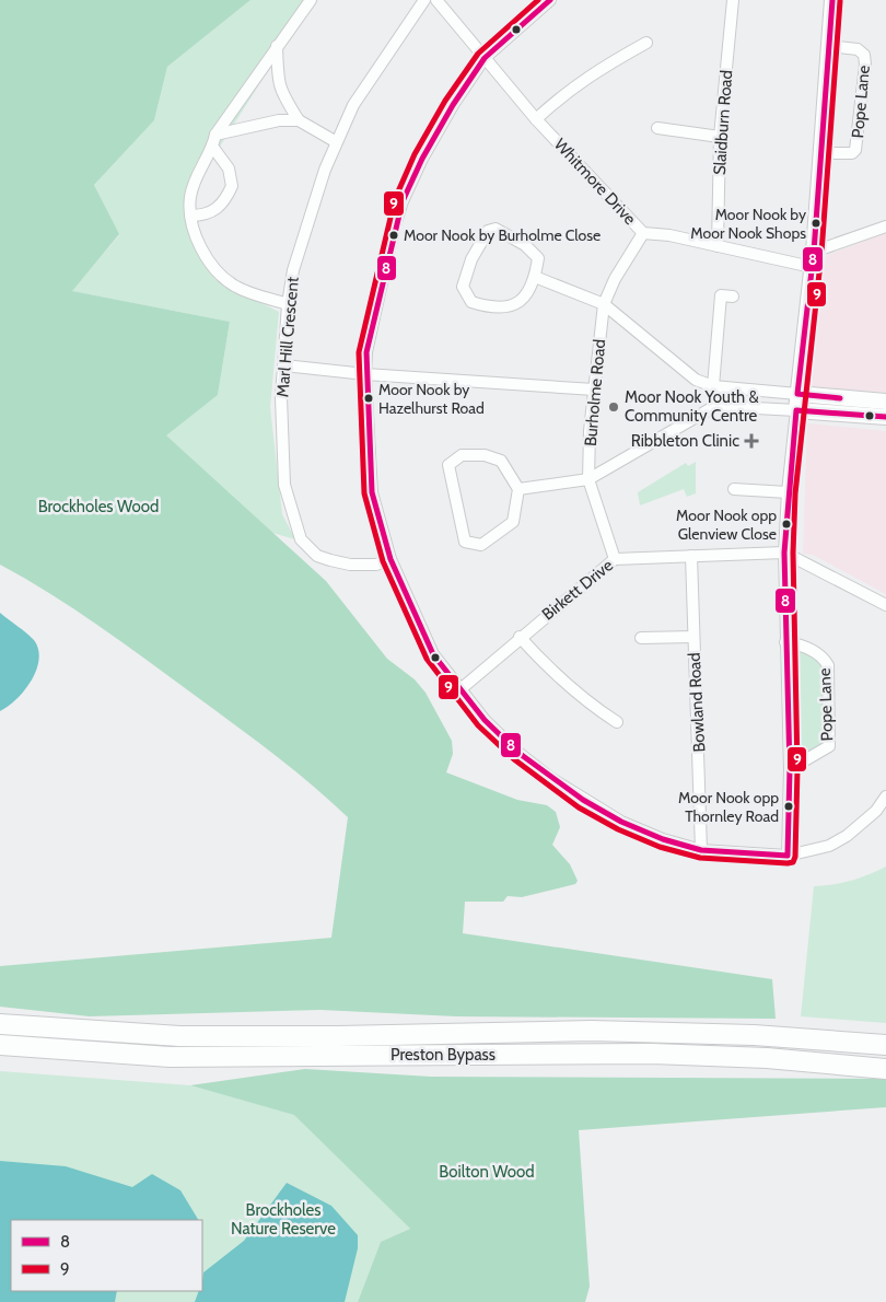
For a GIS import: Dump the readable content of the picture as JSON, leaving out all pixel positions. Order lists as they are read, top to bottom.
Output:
{
  "streets": {
    "highway": ["Preston Bypass"],
    "street": [
      "Pope Lane",
      "Slaidburn Road",
      "Whitmore Drive",
      "Marl Hill Crescent",
      "Burholme Road",
      "Birkett Drive",
      "Bowland Road"
    ]
  },
  "crossings": [
    ["Slaidburn Road", "Whitmore Drive"],
    ["Whitmore Drive", "Burholme Road"],
    ["Burholme Road", "Birkett Drive"],
    ["Birkett Drive", "Bowland Road"]
  ],
  "parks": ["Brockholes Wood", "Boilton Wood", "Brockholes Nature Reserve"],
  "places": {
    "other": [
      "Moor Nook by Moor Nook Shops",
      "Moor Nook by Burholme Close",
      "Moor Nook by Hazelhurst Road",
      "Moor Nook Youth & Community Centre",
      "Moor Nook opp Glenview Close",
      "Moor Nook opp Thornley Road"
    ],
    "health": ["Ribbleton Clinic"]
  },
  "lines": ["transit line 8", "transit line 9"],
  "legend": ["8", "9"]
}
